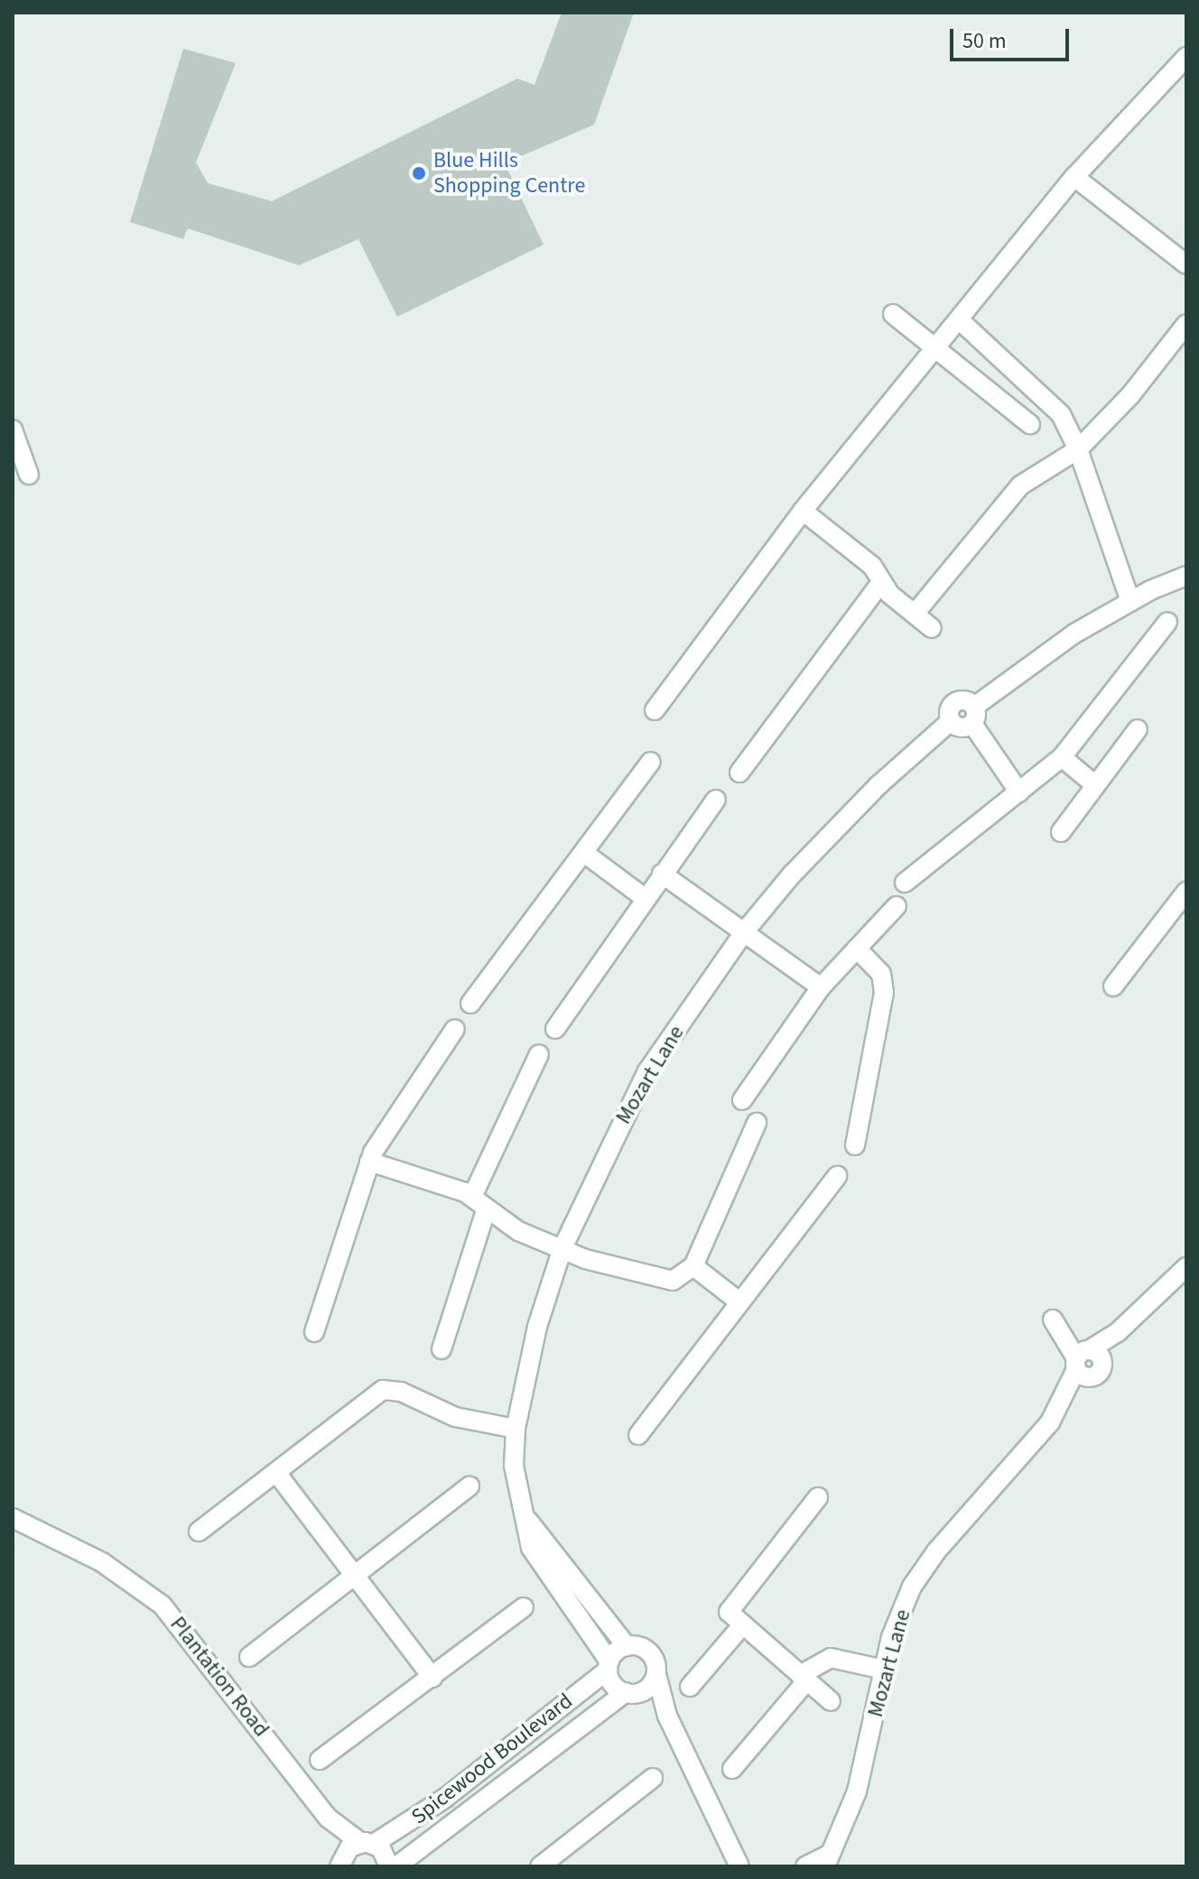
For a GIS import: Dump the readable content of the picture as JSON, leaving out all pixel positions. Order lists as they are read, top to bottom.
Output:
{
  "streets": {
    "street": ["Mozart Lane", "Plantation Road", "Spicewood Boulevard"]
  },
  "crossings": [
    ["Mozart Lane", "Spicewood Boulevard"],
    ["Plantation Road", "Spicewood Boulevard"]
  ],
  "places": ["Blue Hills Shopping Centre"],
  "scale_bar": "50 m"
}
